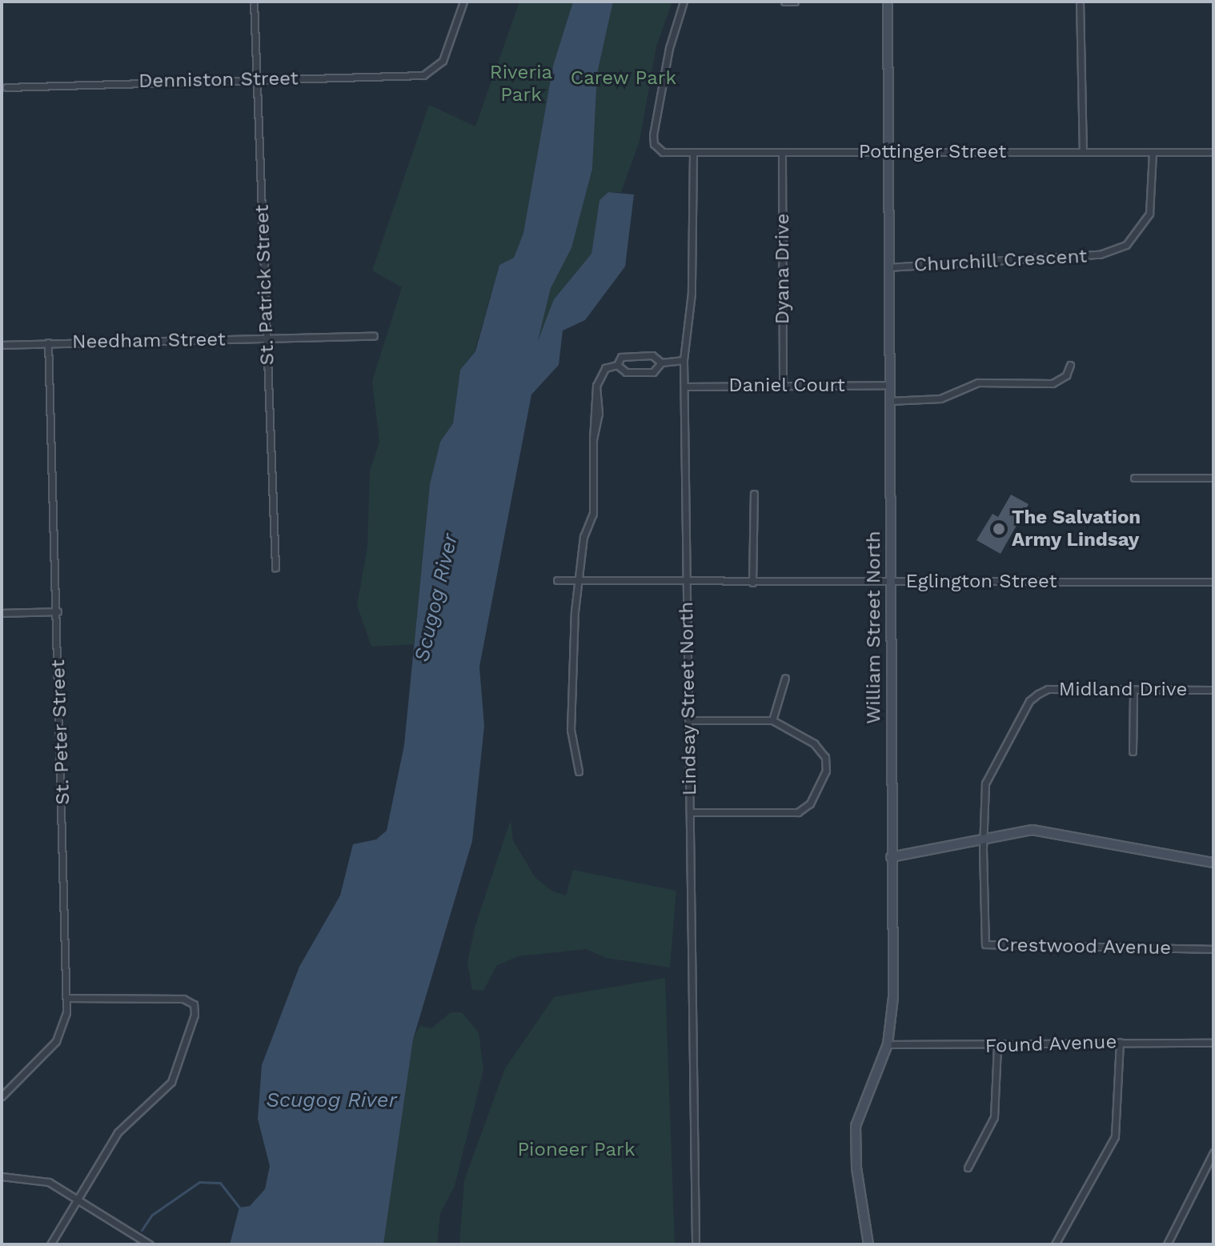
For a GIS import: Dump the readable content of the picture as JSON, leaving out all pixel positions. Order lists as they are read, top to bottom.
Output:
{
  "streets": {
    "street": [
      "Denniston Street",
      "Pottinger Street",
      "Churchill Crescent",
      "Dyana Drive",
      "St. Patrick Street",
      "Needham Street",
      "Daniel Court",
      "Eglington Street",
      "William Street North",
      "Midland Drive",
      "Lindsay Street North",
      "St. Peter Street",
      "Crestwood Avenue",
      "Found Avenue"
    ]
  },
  "crossings": [
    ["Denniston Street", "St. Patrick Street"],
    ["Pottinger Street", "Churchill Crescent"],
    ["Pottinger Street", "Dyana Drive"],
    ["Pottinger Street", "William Street North"],
    ["Pottinger Street", "Lindsay Street North"],
    ["Churchill Crescent", "William Street North"],
    ["Dyana Drive", "Daniel Court"],
    ["St. Patrick Street", "Needham Street"],
    ["Needham Street", "St. Peter Street"],
    ["Daniel Court", "William Street North"],
    ["Daniel Court", "Lindsay Street North"],
    ["Eglington Street", "William Street North"],
    ["Eglington Street", "Lindsay Street North"],
    ["William Street North", "Found Avenue"],
    ["Midland Drive", "Crestwood Avenue"]
  ],
  "water": ["Scugog River"],
  "parks": ["Riveria Park", "Carew Park", "Pioneer Park"],
  "places": ["The Salvation Army Lindsay"]
}
